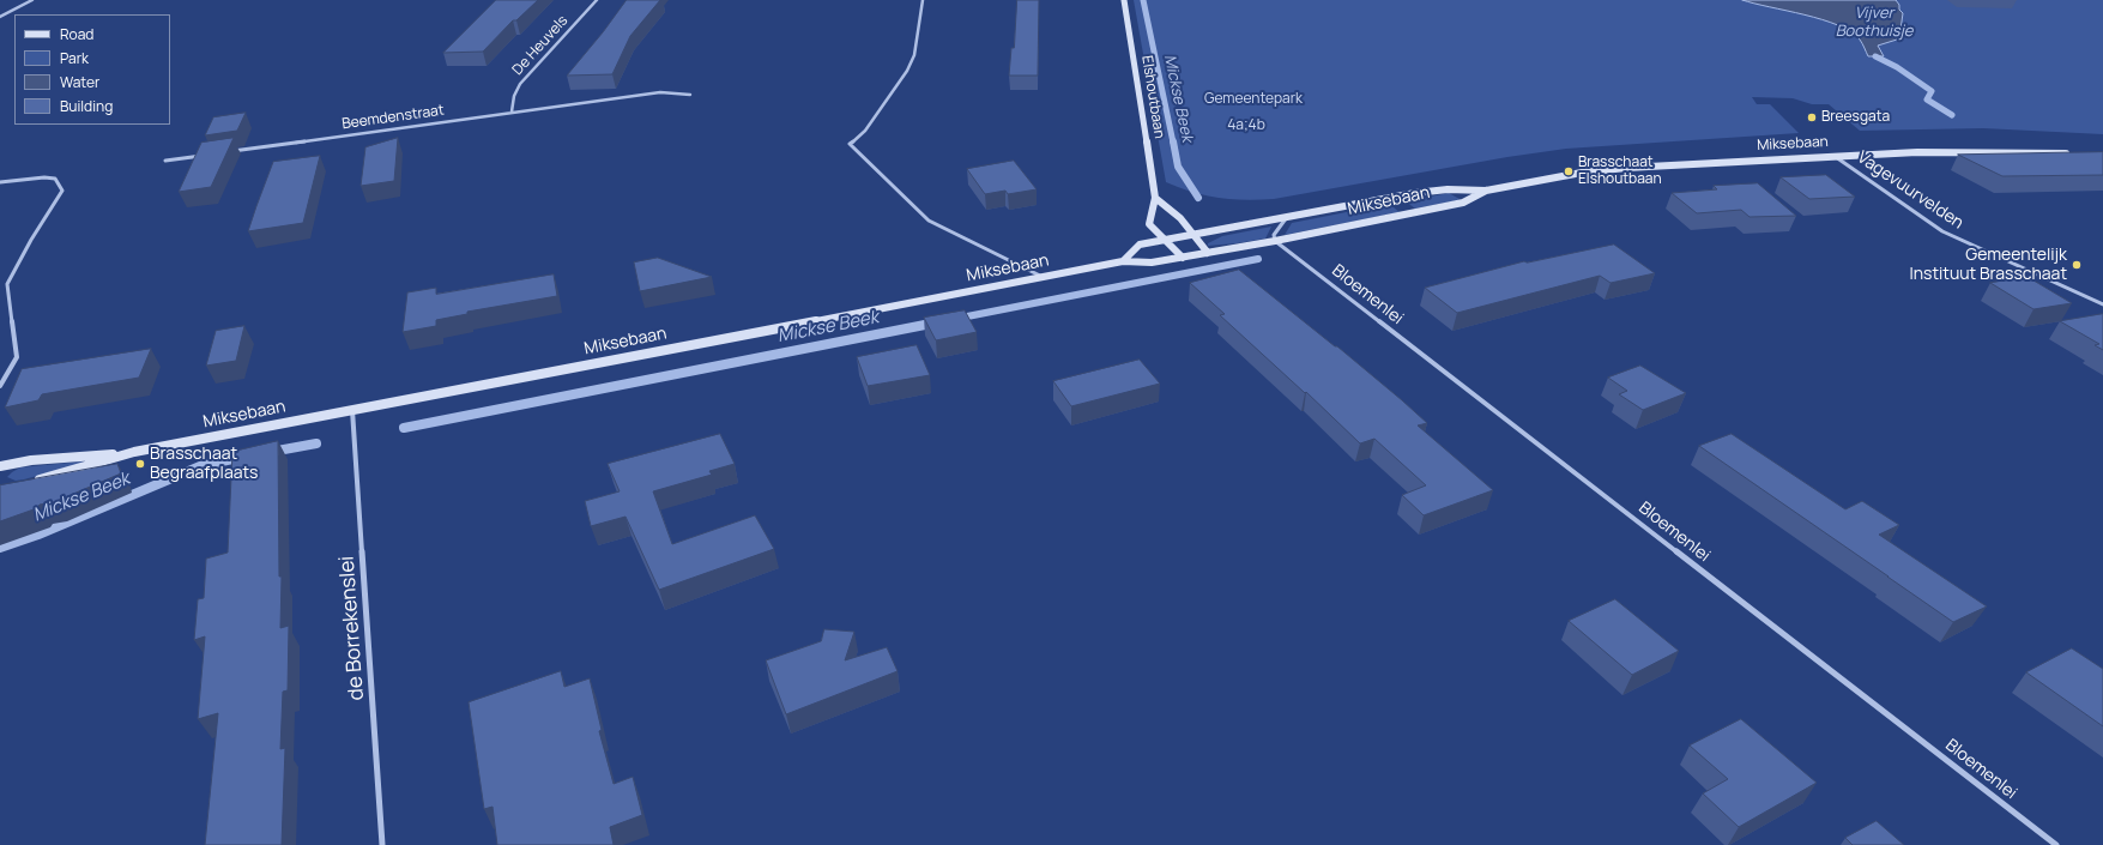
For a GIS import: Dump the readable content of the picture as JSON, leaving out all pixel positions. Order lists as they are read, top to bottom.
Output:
{
  "streets": {
    "main road": ["Elshoutbaan", "Miksebaan"],
    "street": [
      "De Heuvels",
      "Beemdenstraat",
      "Vagevuurvelden",
      "Bloemenlei",
      "de Borrekenslei"
    ]
  },
  "crossings": [
    ["De Heuvels", "Beemdenstraat"],
    ["Elshoutbaan", "Miksebaan"],
    ["Miksebaan", "Vagevuurvelden"],
    ["Miksebaan", "Bloemenlei"],
    ["Miksebaan", "de Borrekenslei"]
  ],
  "water": ["Vijver Boothuisje", "Mickse Beek"],
  "parks": ["Gemeentepark", "4a;4b"],
  "places": [
    "Breesgata",
    "Brasschaat Elshoutbaan",
    "Gemeentelijk Instituut Brasschaat",
    "Brasschaat Begraafplaats"
  ],
  "legend": [
    "Road",
    "Park",
    "Water",
    "Building"
  ]
}
